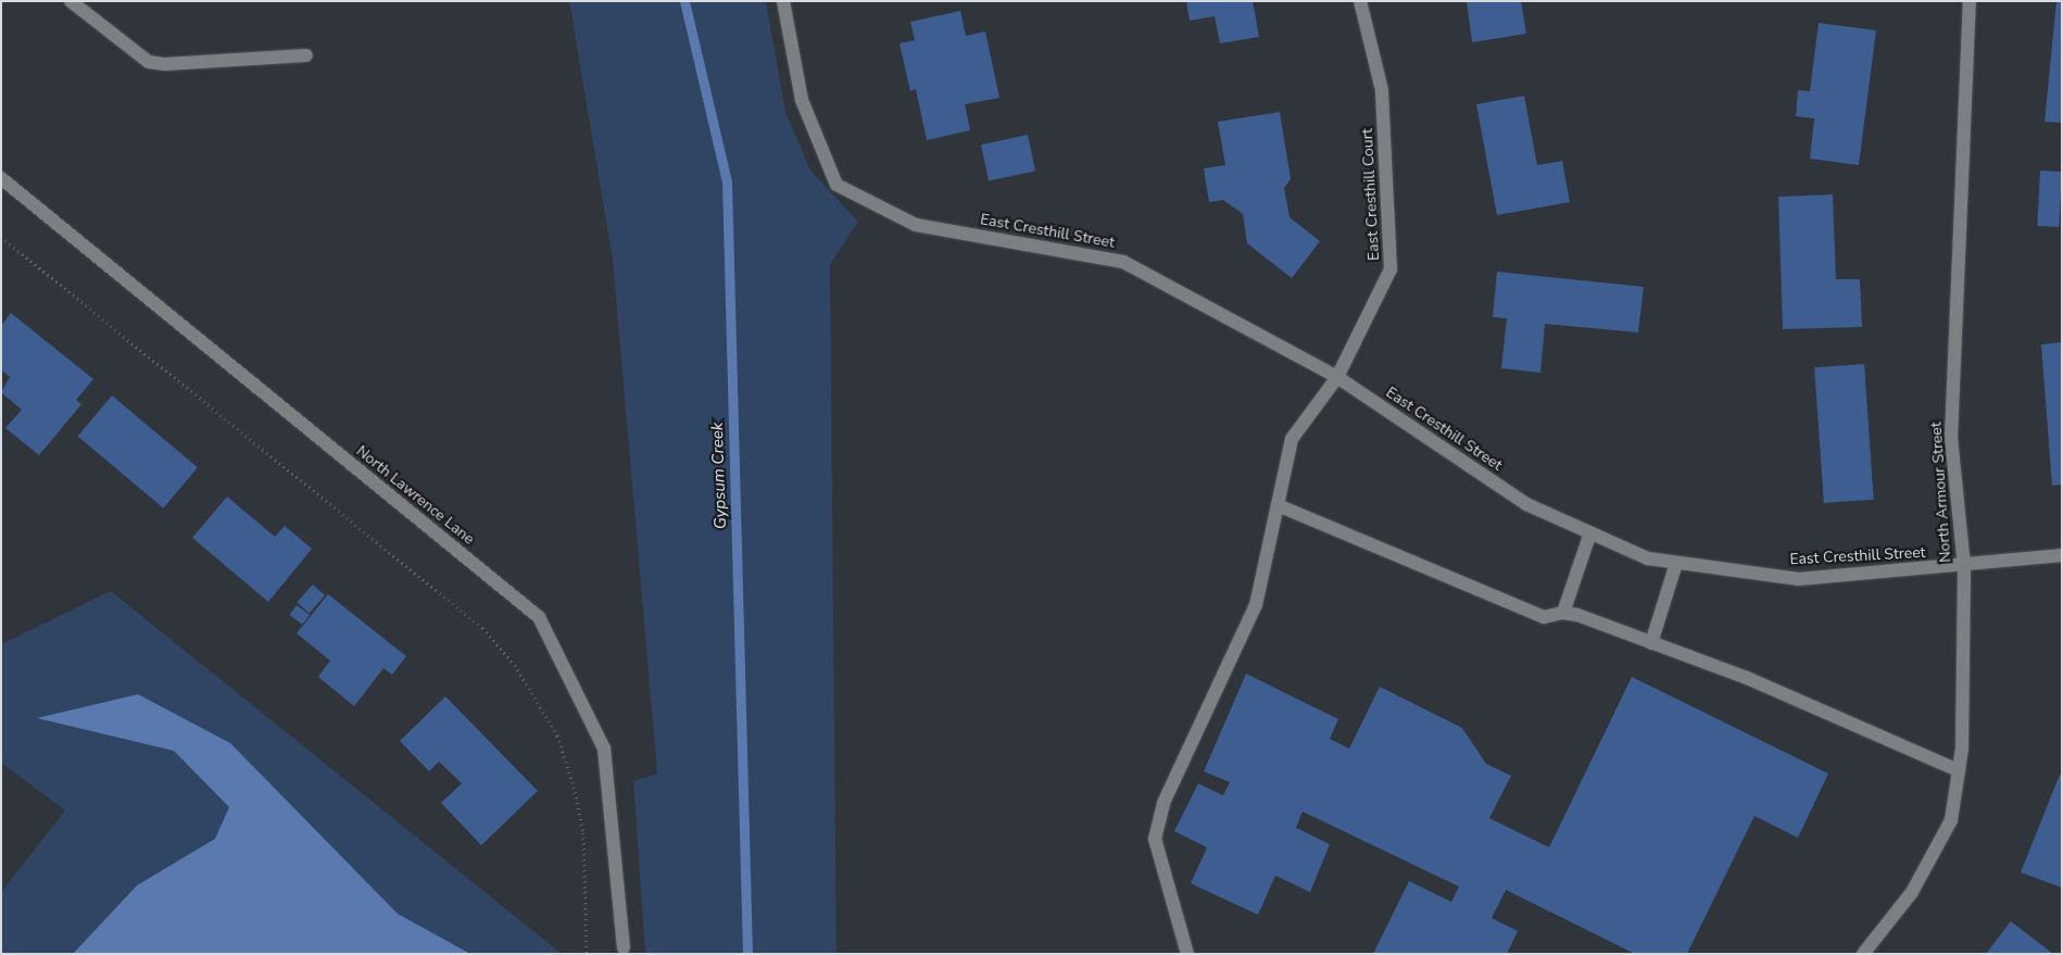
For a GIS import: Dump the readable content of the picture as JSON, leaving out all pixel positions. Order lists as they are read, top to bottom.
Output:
{
  "streets": {
    "street": [
      "East Cresthill Court",
      "East Cresthill Street",
      "North Armour Street",
      "North Lawrence Lane"
    ]
  },
  "crossings": [
    ["East Cresthill Court", "East Cresthill Street"],
    ["East Cresthill Street", "North Armour Street"]
  ],
  "water": ["Gypsum Creek"]
}
